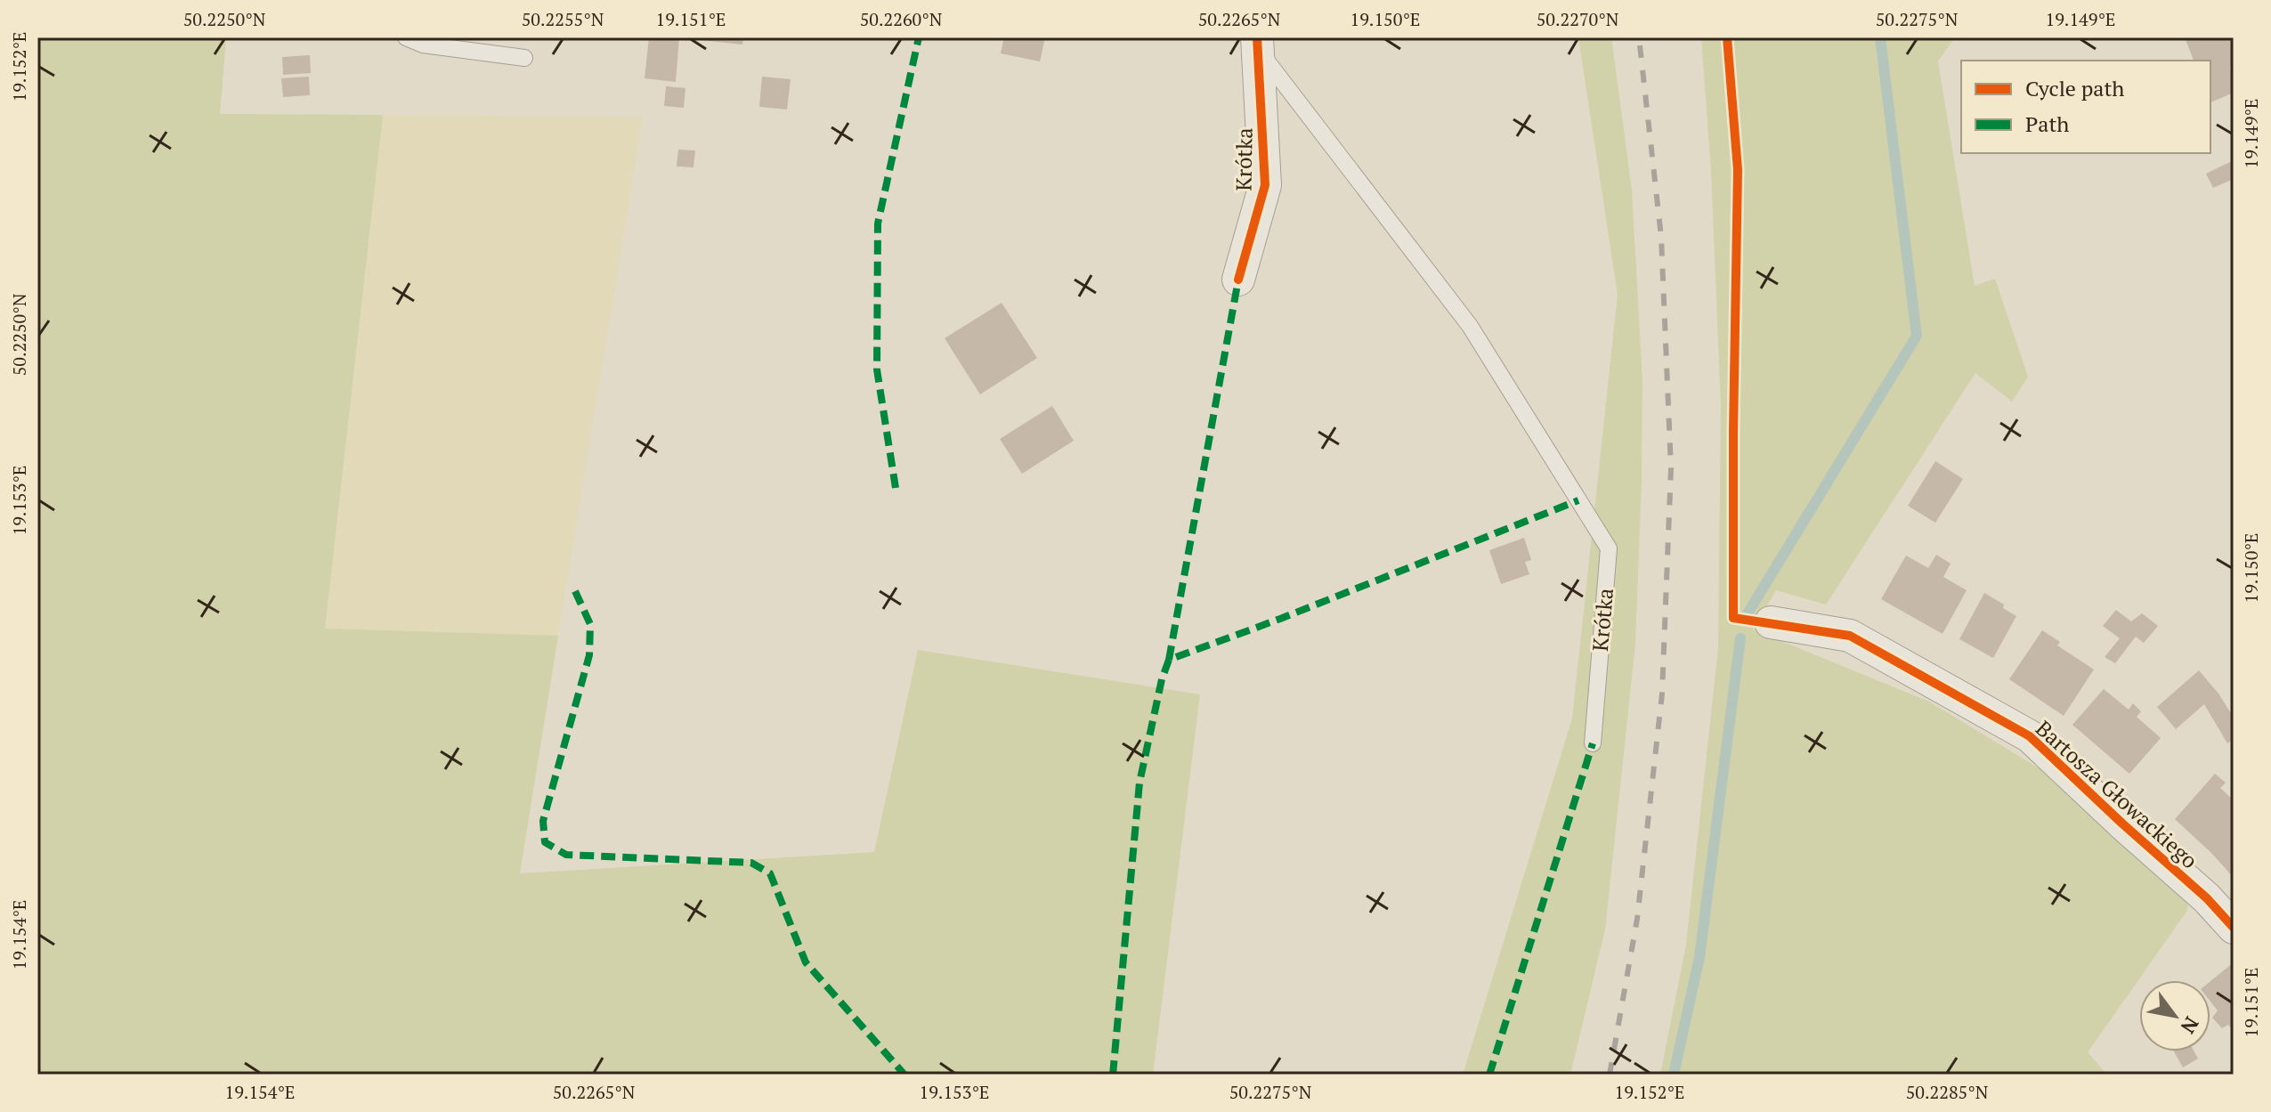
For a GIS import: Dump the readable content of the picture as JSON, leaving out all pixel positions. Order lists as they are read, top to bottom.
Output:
{
  "streets": {
    "street": ["Krótka", "Bartosza Głowackiego"]
  },
  "legend": ["Cycle path", "Path"],
  "north": "bottom right",
  "coordinates": [
    "50.2250°N",
    "50.2255°N",
    "19.151°E",
    "50.2260°N",
    "50.2265°N",
    "19.150°E",
    "50.2270°N",
    "50.2275°N",
    "19.149°E",
    "19.152°E",
    "19.153°E",
    "19.154°E",
    "50.2285°N"
  ]
}
